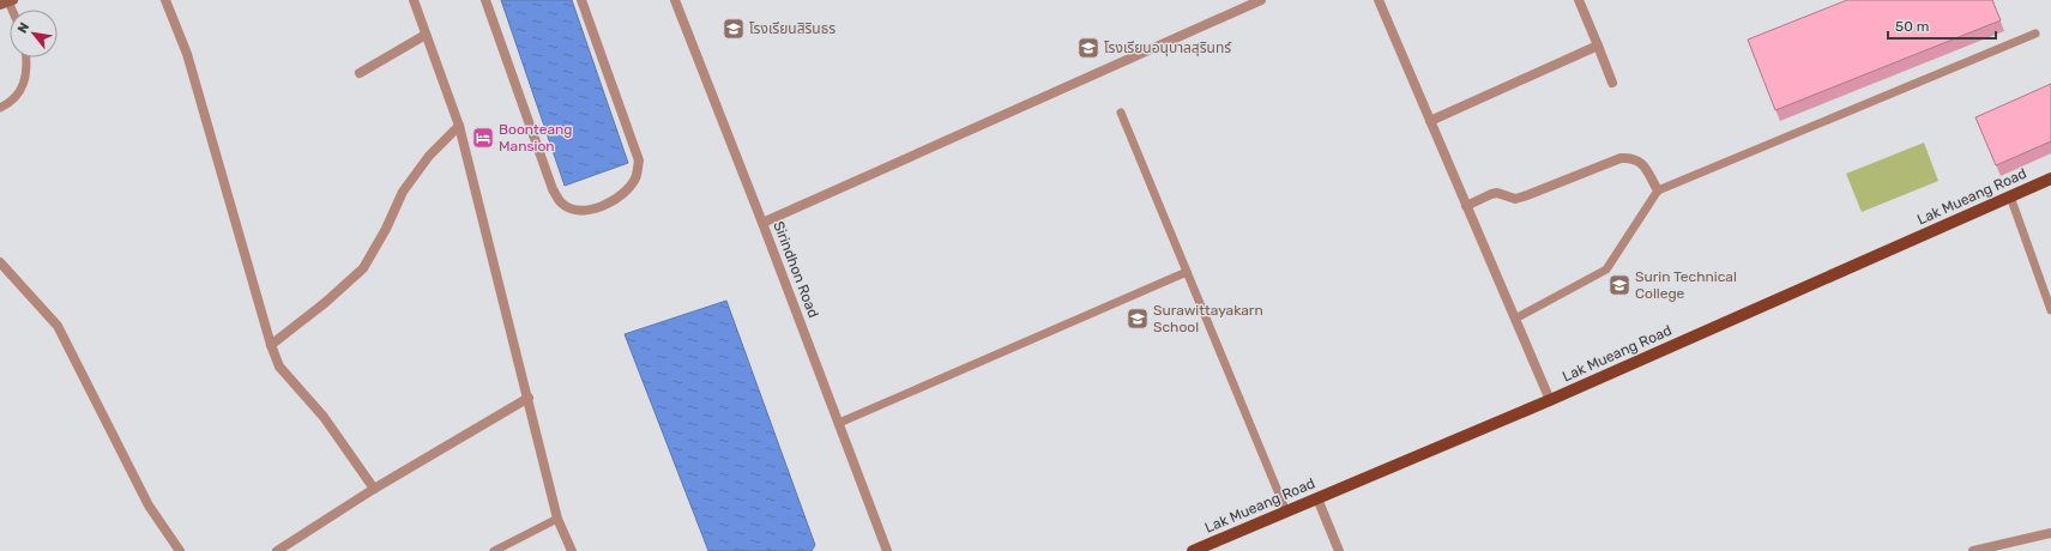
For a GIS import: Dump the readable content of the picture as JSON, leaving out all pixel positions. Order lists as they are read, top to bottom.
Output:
{
  "streets": {
    "main road": ["Lak Mueang Road"],
    "street": ["Sirindhon Road"]
  },
  "places": {
    "school or university": [
      "โรงเรียนสิรินธร",
      "โรงเรียนอนุบาลสุรินทร์",
      "Surin Technical College",
      "Surawittayakarn School"
    ],
    "hotel": ["Boonteang Mansion"]
  },
  "scale_bar": "50 m",
  "north": "top left"
}
